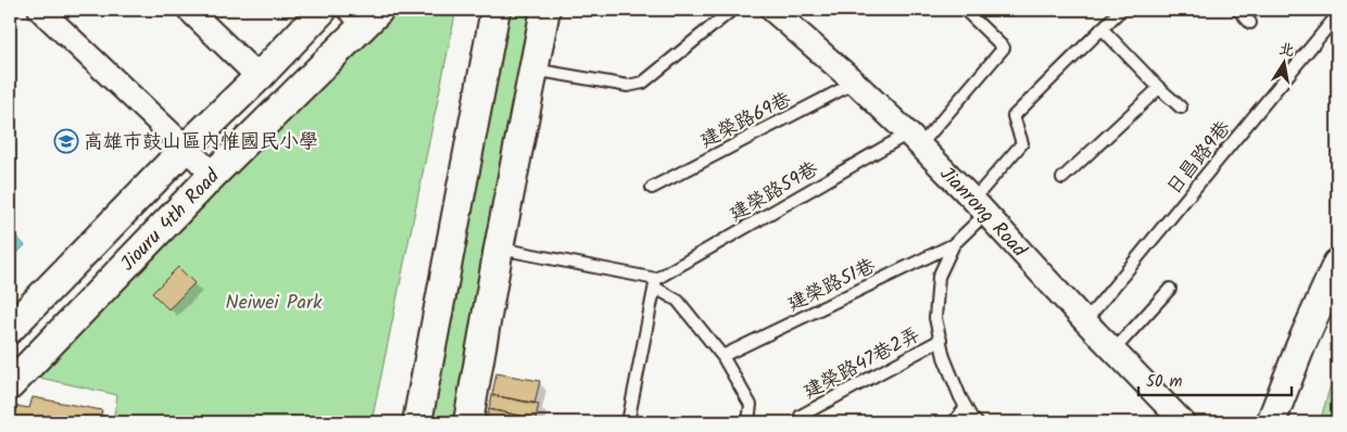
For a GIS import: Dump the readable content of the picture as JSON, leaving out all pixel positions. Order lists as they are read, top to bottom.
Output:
{
  "streets": {
    "street": ["Jianrong Road", "Jiouru 4th Road"],
    "lane": [
      "建榮路69巷",
      "日昌路9巷",
      "建榮路59巷",
      "建榮路51巷",
      "建榮路47巷2弄"
    ]
  },
  "crossings": [
    ["建榮路69巷", "Jianrong Road"],
    ["日昌路9巷", "Jianrong Road"],
    ["建榮路59巷", "Jianrong Road"]
  ],
  "parks": ["Neiwei Park"],
  "places": {
    "school or university": ["高雄市鼓山區內惟國民小學"]
  },
  "scale_bar": "50 m",
  "north": "top"
}
